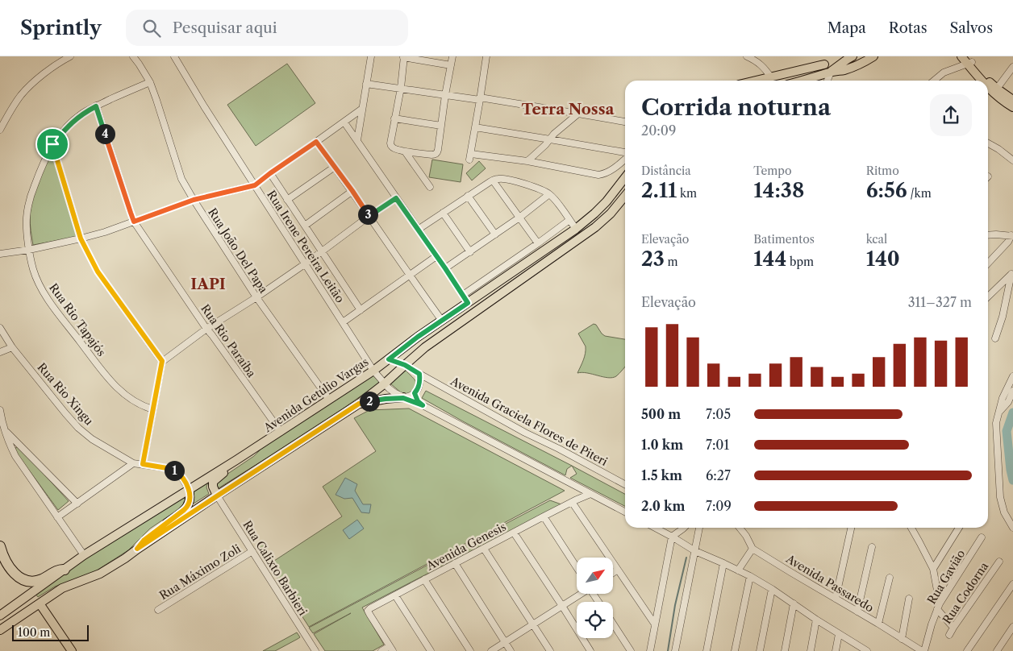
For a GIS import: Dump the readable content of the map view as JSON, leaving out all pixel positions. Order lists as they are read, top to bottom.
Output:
{
  "streets": {
    "main road": ["Avenida Getúlio Vargas"],
    "street": [
      "Rua Irene Pereira Leitão",
      "Rua João Del Papa",
      "Rua Rio Tapajós",
      "Rua Rio Paraíba",
      "Rua Rio Xingu",
      "Avenida Graciela Flores de Piteri",
      "Avenida Genesis",
      "Rua Calixto Barbieri",
      "Rua Máximo Zoli",
      "Rua Gavião",
      "Avenida Passaredo",
      "Rua Codorna"
    ]
  },
  "crossings": [
    ["Rua Irene Pereira Leitão", "Avenida Getúlio Vargas"],
    ["Rua Irene Pereira Leitão", "Avenida Graciela Flores de Piteri"],
    ["Rua João Del Papa", "Rua Rio Tapajós"],
    ["Rua João Del Papa", "Avenida Getúlio Vargas"],
    ["Rua Rio Tapajós", "Rua Rio Paraíba"],
    ["Rua Rio Paraíba", "Avenida Getúlio Vargas"],
    ["Rua Rio Xingu", "Avenida Getúlio Vargas"],
    ["Rua Calixto Barbieri", "Rua Máximo Zoli"],
    ["Rua Gavião", "Avenida Passaredo"]
  ],
  "districts": ["Terra Nossa", "IAPI"],
  "scale_bar": "100 m",
  "north": "top right",
  "page": {
    "header": "Sprintly",
    "search": "Pesquisar aqui",
    "nav": ["Mapa", "Rotas", "Salvos"],
    "heading": ["Corrida noturna", "20:09"],
    "pins": [
      "4",
      "3",
      "2",
      "1"
    ],
    "stats": [
      ["Distância", "2.11 km"],
      ["Tempo", "14:38"],
      ["Ritmo", "6:56 /km"],
      ["Elevação", "23 m"],
      ["Batimentos", "144 bpm"],
      ["kcal", "140"]
    ],
    "chart": ["Elevação", "311–327 m"],
    "list": [
      {
        "name": "500 m",
        "note": "7:05"
      },
      {
        "name": "1.0 km",
        "note": "7:01"
      },
      {
        "name": "1.5 km",
        "note": "6:27"
      },
      {
        "name": "2.0 km",
        "note": "7:09"
      }
    ],
    "scale": "100 m"
  }
}
